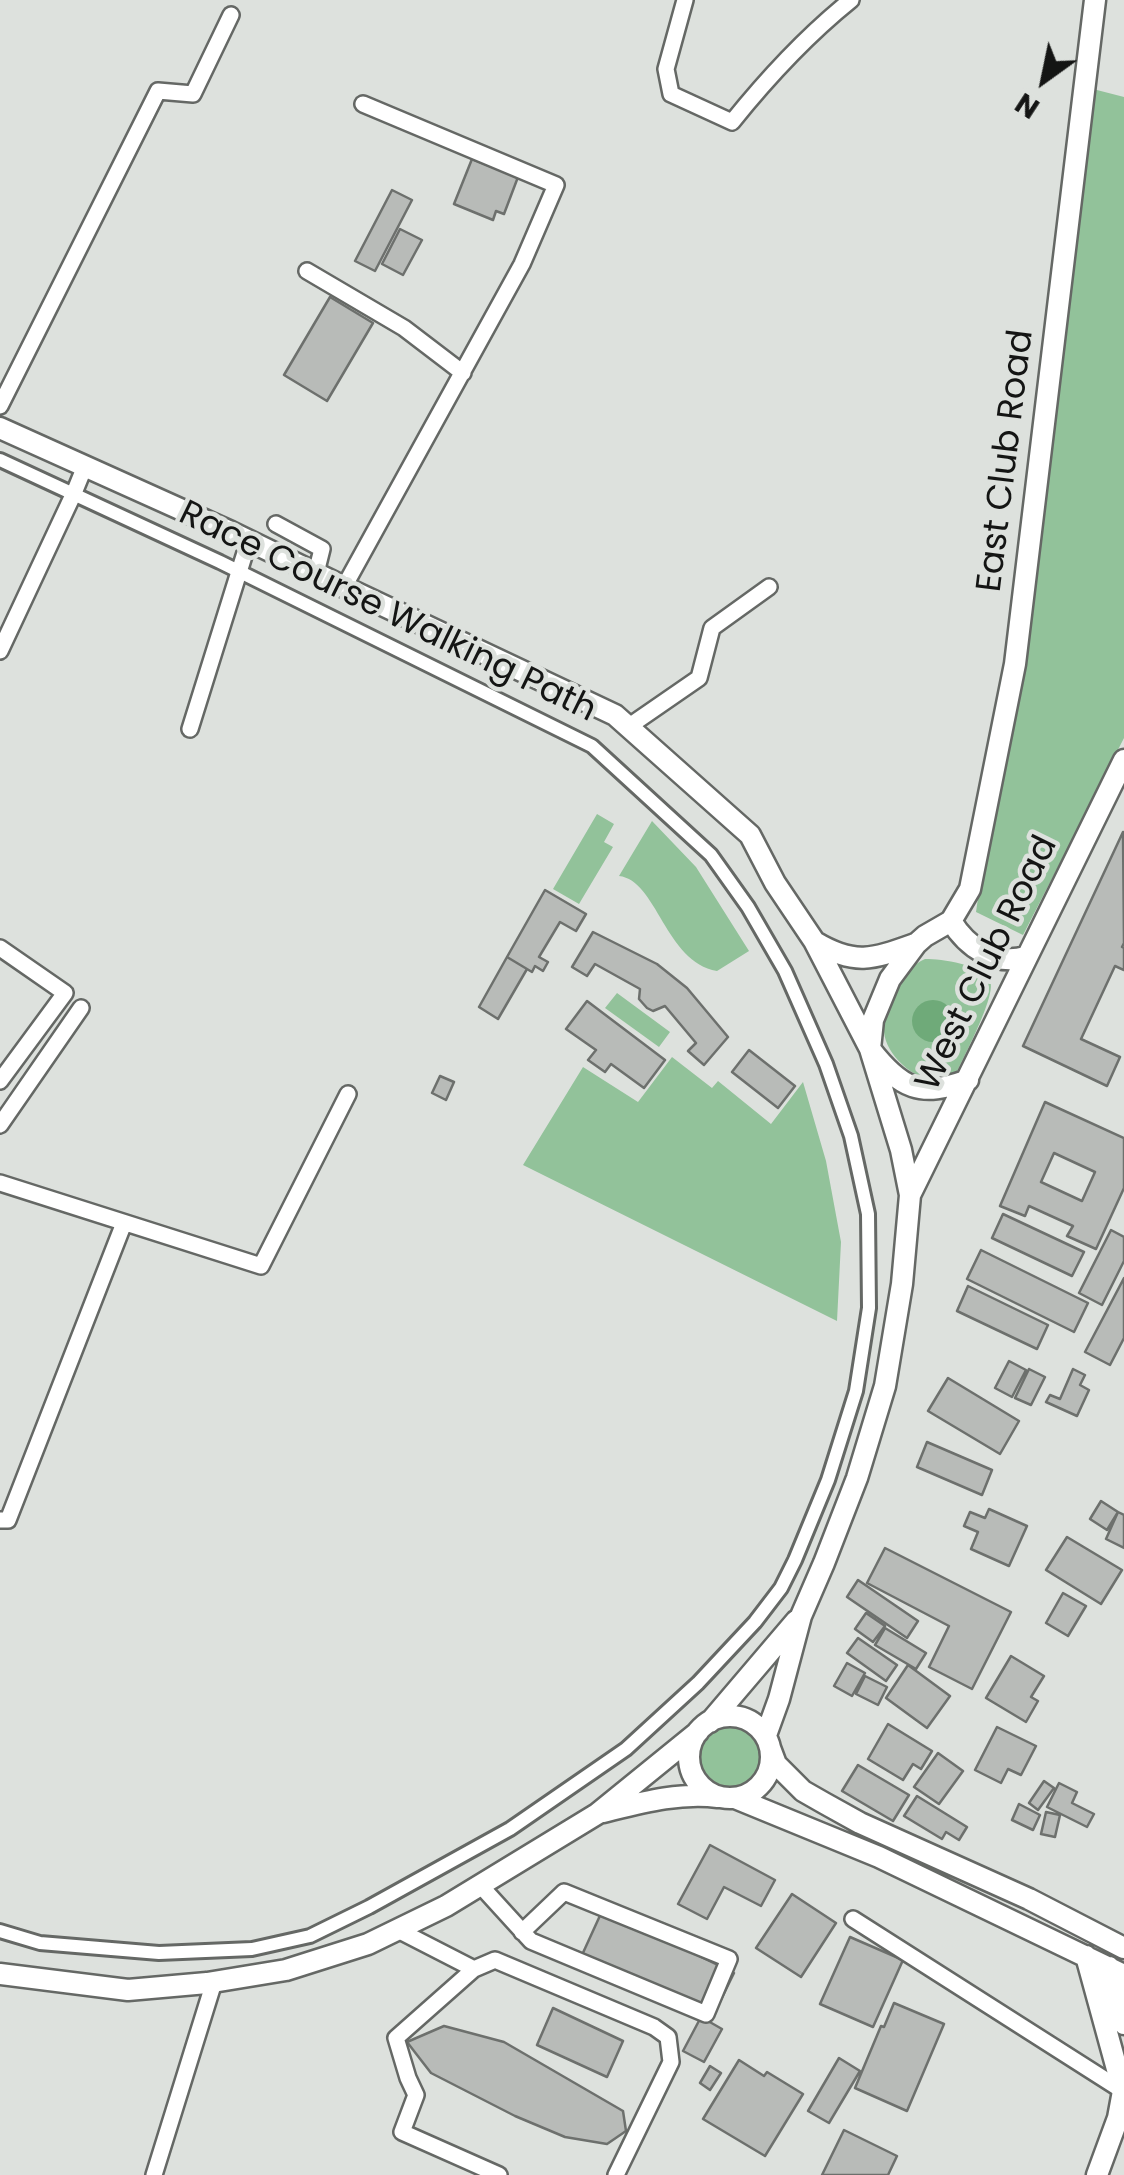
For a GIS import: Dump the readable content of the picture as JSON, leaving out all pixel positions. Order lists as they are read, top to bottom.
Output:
{
  "streets": {
    "street": ["East Club Road", "Race Course Walking Path", "West Club Road"]
  },
  "north": "bottom left"
}
